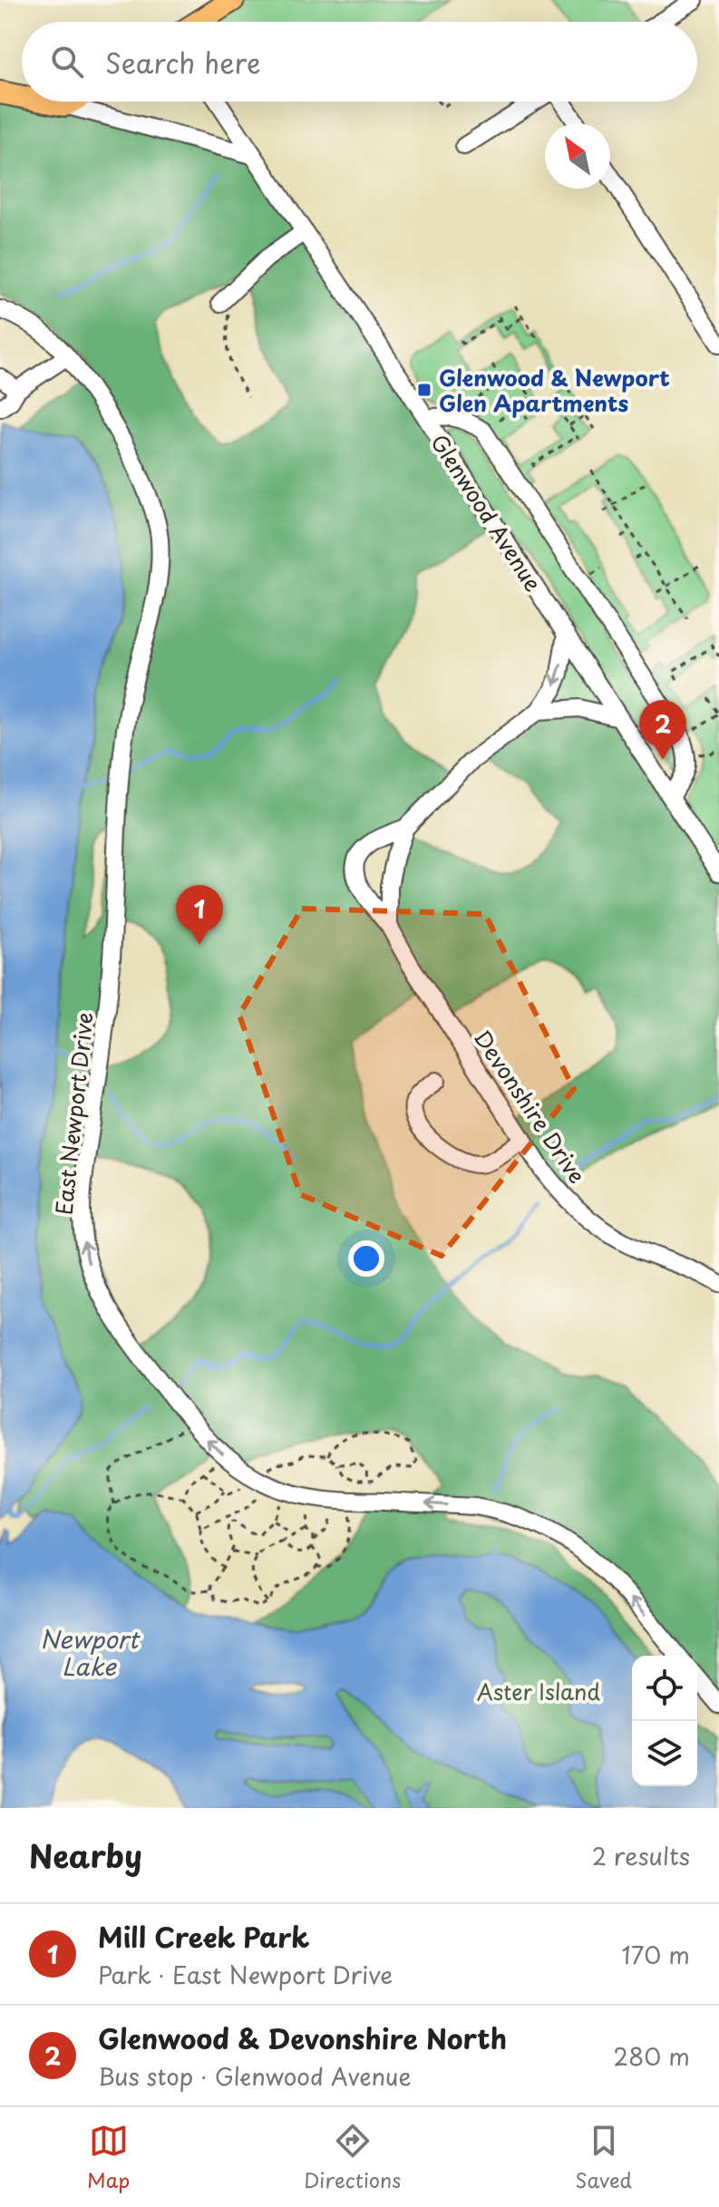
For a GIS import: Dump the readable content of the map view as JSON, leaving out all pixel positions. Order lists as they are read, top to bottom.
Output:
{
  "streets": {
    "street": ["Glenwood Avenue", "Devonshire Drive", "East Newport Drive"]
  },
  "crossings": [
    ["Glenwood Avenue", "Devonshire Drive"]
  ],
  "one_way": ["East Newport Drive"],
  "water": ["Newport Lake"],
  "parks": ["Aster Island"],
  "places": {
    "transit": ["Glenwood & Newport Glen Apartments"]
  },
  "north": "top left",
  "page": {
    "search": "Search here",
    "pins": ["2", "1"],
    "heading": ["Nearby", "2 results"],
    "list": [
      {
        "mark": "1",
        "name": "Mill Creek Park",
        "note": "Park · East Newport Drive",
        "value": "170 m"
      },
      {
        "mark": "2",
        "name": "Glenwood & Devonshire North",
        "note": "Bus stop · Glenwood Avenue",
        "value": "280 m"
      }
    ],
    "nav": ["Map", "Directions", "Saved"]
  }
}
